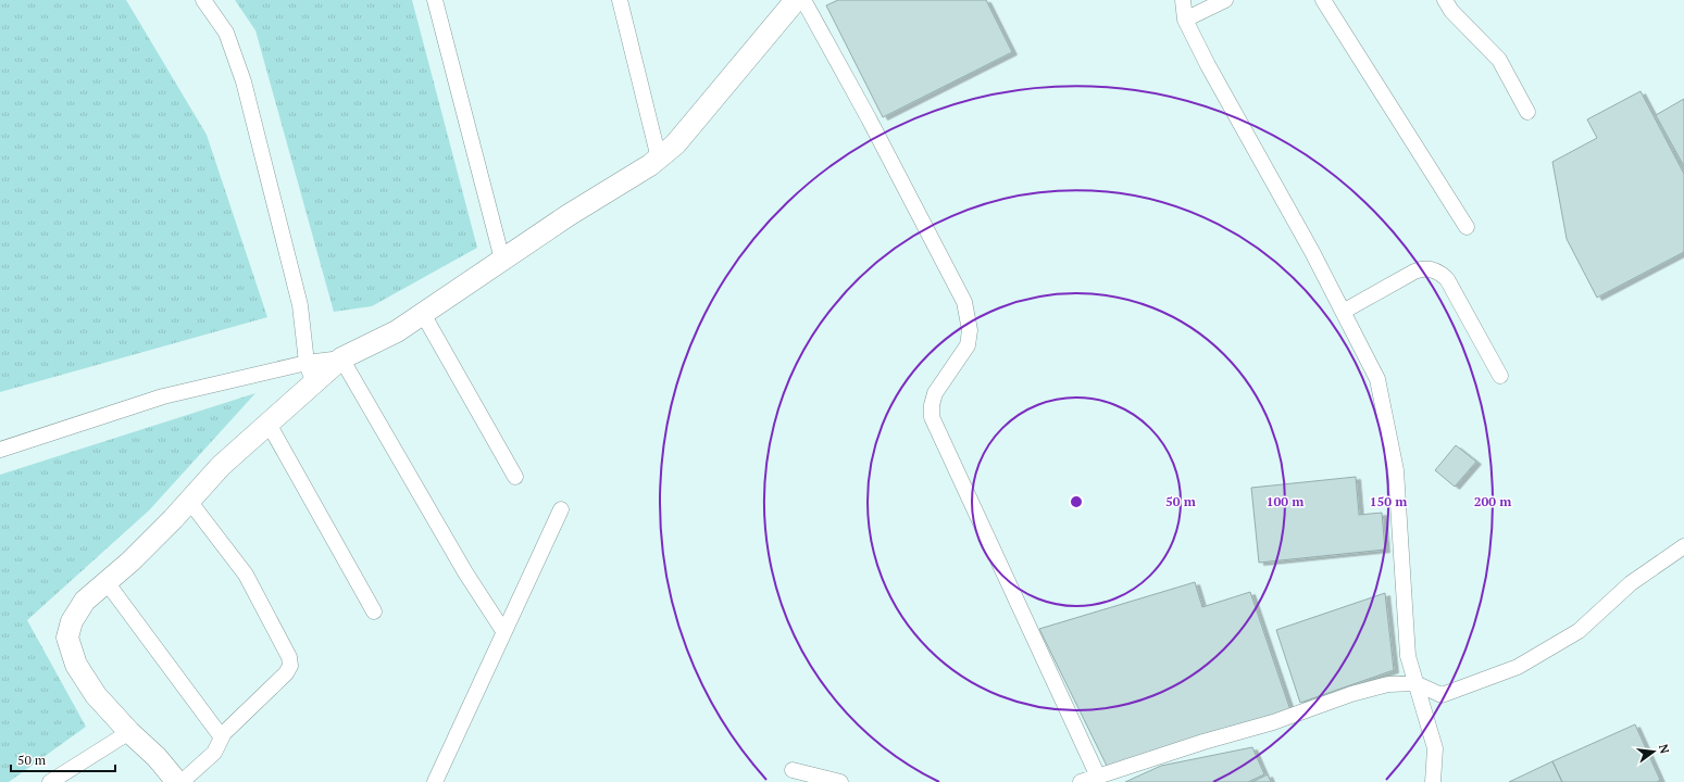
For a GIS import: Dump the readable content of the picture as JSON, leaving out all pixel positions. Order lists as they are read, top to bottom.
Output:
{
  "scale_bar": "50 m",
  "north": "right",
  "rings": [
    "50 m",
    "100 m",
    "150 m",
    "200 m"
  ]
}
